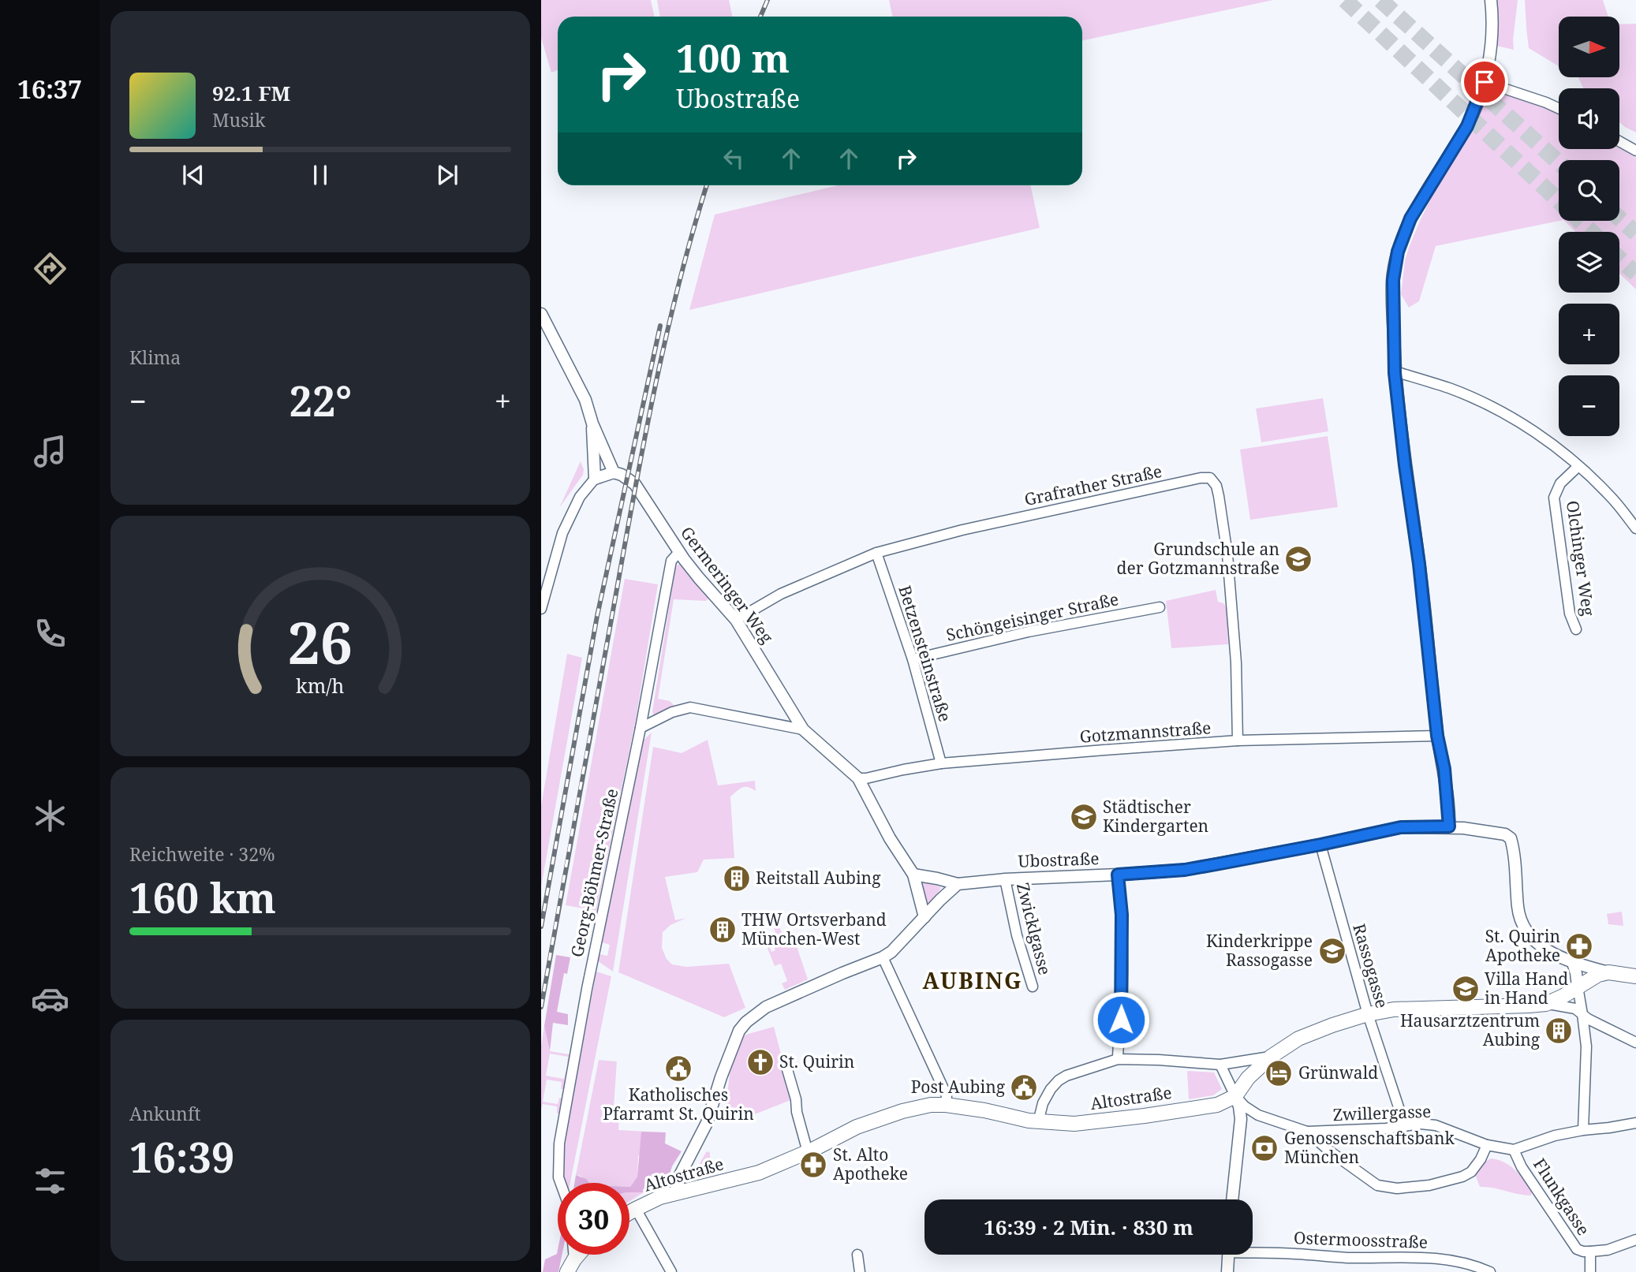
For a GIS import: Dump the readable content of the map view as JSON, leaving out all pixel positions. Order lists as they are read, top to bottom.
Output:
{
  "streets": {
    "main road": ["Altostraße"],
    "street": [
      "Grafrather Straße",
      "Olchinger Weg",
      "Germeringer Weg",
      "Schöngeisinger Straße",
      "Betzensteinstraße",
      "Gotzmannstraße",
      "Ubostraße",
      "Georg-Böhmer-Straße",
      "Zwicklgasse",
      "Rassogasse",
      "Zwillergasse",
      "Flunkgasse",
      "Ostermoosstraße"
    ]
  },
  "crossings": [
    ["Grafrather Straße", "Germeringer Weg"],
    ["Grafrather Straße", "Betzensteinstraße"],
    ["Grafrather Straße", "Gotzmannstraße"],
    ["Germeringer Weg", "Gotzmannstraße"],
    ["Germeringer Weg", "Georg-Böhmer-Straße"],
    ["Schöngeisinger Straße", "Betzensteinstraße"],
    ["Betzensteinstraße", "Gotzmannstraße"],
    ["Ubostraße", "Zwicklgasse"],
    ["Ubostraße", "Rassogasse"],
    ["Rassogasse", "Zwillergasse"],
    ["Zwillergasse", "Flunkgasse"]
  ],
  "districts": ["AUBING"],
  "places": {
    "school or university": [
      "Grundschule an der Gotzmannstraße",
      "Städtischer Kindergarten",
      "Kinderkrippe Rassogasse",
      "Villa Hand in Hand"
    ],
    "building": ["Reitstall Aubing", "THW Ortsverband München-West", "Hausarztzentrum Aubing"],
    "pharmacy": ["St. Quirin Apotheke", "St. Alto Apotheke"],
    "church": ["St. Quirin"],
    "public building": ["Katholisches Pfarramt St. Quirin", "Post Aubing"],
    "hotel": ["Grünwald"],
    "bank": ["Genossenschaftsbank München"]
  },
  "north": "right",
  "page": {
    "tabs": "16:37",
    "map_buttons": ["+", "−"],
    "turn": ["100 m", "Ubostraße"],
    "song": ["92.1 FM", "Musik"],
    "tile": [
      "Klima",
      ["Reichweite · 32%", "160 km"],
      ["Ankunft", "16:39"]
    ],
    "heat": ["−", "22°", "+"],
    "limit": "30",
    "trip": "16:39 · 2 Min. · 830 m",
    "gauge": ["26", "km/h"]
  }
}
